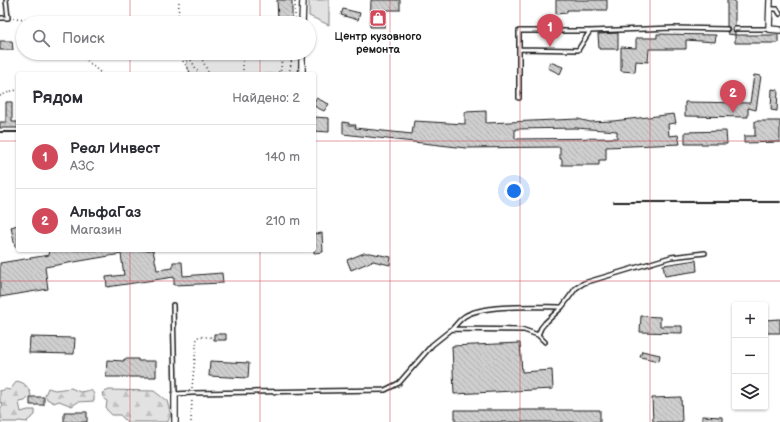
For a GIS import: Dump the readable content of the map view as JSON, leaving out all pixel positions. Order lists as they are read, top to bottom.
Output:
{
  "places": {
    "shop": ["Центр кузовного ремонта"]
  },
  "page": {
    "pins": ["1", "2"],
    "search": "Поиск",
    "heading": ["Рядом", "Найдено: 2"],
    "list": [
      {
        "mark": "1",
        "name": "Реал Инвест",
        "note": "АЗС",
        "value": "140 m"
      },
      {
        "mark": "2",
        "name": "АльфаГаз",
        "note": "Магазин",
        "value": "210 m"
      }
    ],
    "map_buttons": ["+", "−"]
  }
}
